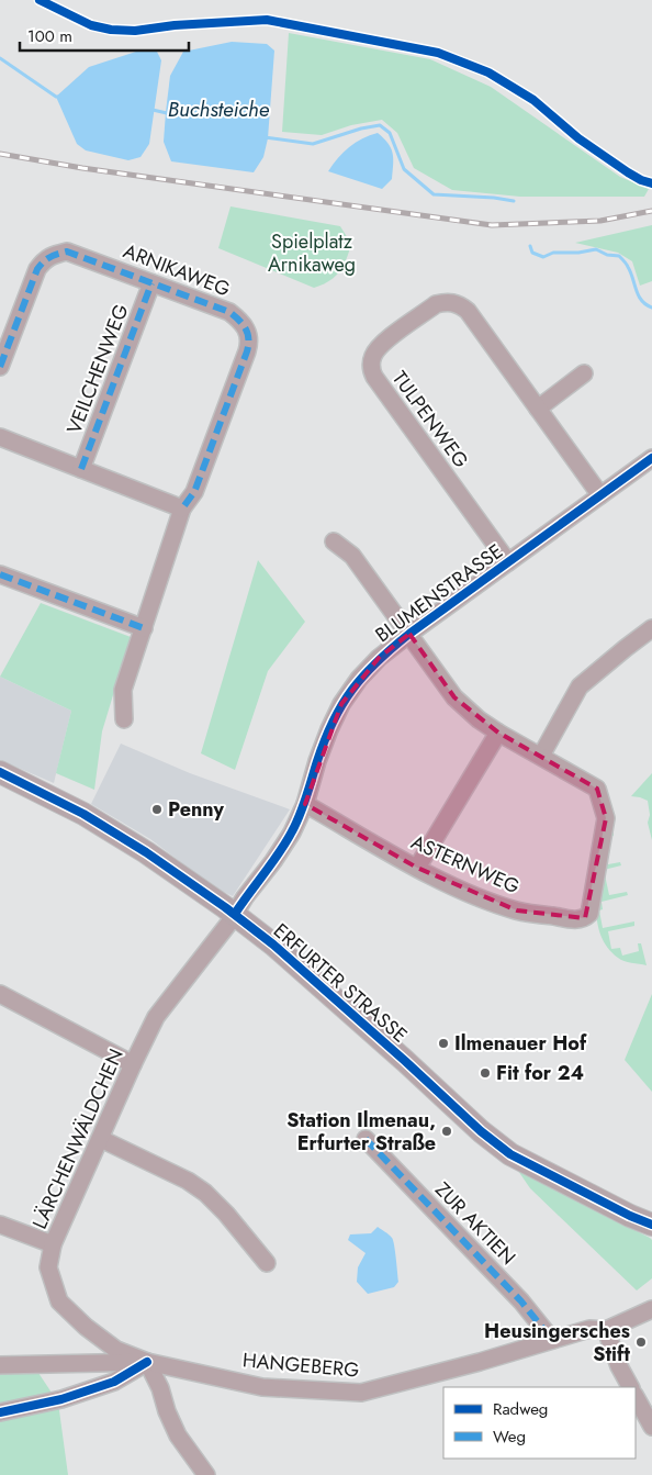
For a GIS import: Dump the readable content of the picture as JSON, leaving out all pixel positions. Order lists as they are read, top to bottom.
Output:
{
  "streets": {
    "main road": ["ERFURTER STRASSE"],
    "street": [
      "ARNIKAWEG",
      "VEILCHENWEG",
      "TULPENWEG",
      "BLUMENSTRASSE",
      "ASTERNWEG",
      "LÄRCHENWÄLDCHEN",
      "ZUR AKTIEN",
      "HANGEBERG"
    ]
  },
  "crossings": [
    ["ARNIKAWEG", "VEILCHENWEG"],
    ["TULPENWEG", "BLUMENSTRASSE"],
    ["BLUMENSTRASSE", "ASTERNWEG"],
    ["BLUMENSTRASSE", "ERFURTER STRASSE"],
    ["BLUMENSTRASSE", "LÄRCHENWÄLDCHEN"],
    ["ERFURTER STRASSE", "LÄRCHENWÄLDCHEN"],
    ["LÄRCHENWÄLDCHEN", "HANGEBERG"],
    ["ZUR AKTIEN", "HANGEBERG"]
  ],
  "water": ["Buchsteiche"],
  "parks": ["Spielplatz Arnikaweg"],
  "places": [
    "Penny",
    "Ilmenauer Hof",
    "Fit for 24",
    "Station Ilmenau, Erfurter Straße",
    "Heusingersches Stift"
  ],
  "legend": ["Radweg", "Weg"],
  "scale_bar": "100 m"
}
